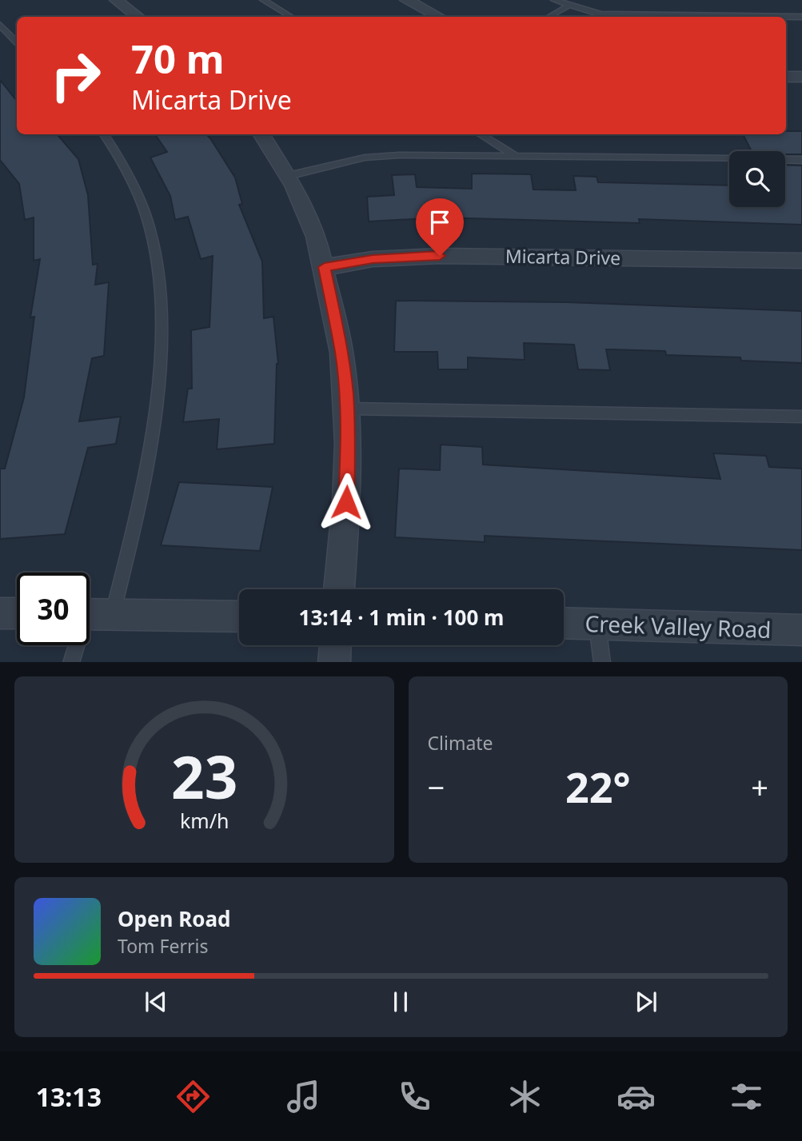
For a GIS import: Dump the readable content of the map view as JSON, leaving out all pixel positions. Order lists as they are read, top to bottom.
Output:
{
  "streets": {
    "street": ["Micarta Drive", "Creek Valley Road"]
  },
  "page": {
    "turn": ["70 m", "Micarta Drive"],
    "limit": "30",
    "trip": "13:14 · 1 min · 100 m",
    "tile": "Climate",
    "heat": ["−", "22°", "+"],
    "song": ["Open Road", "Tom Ferris"],
    "tabs": "13:13",
    "gauge": ["23", "km/h"]
  }
}
